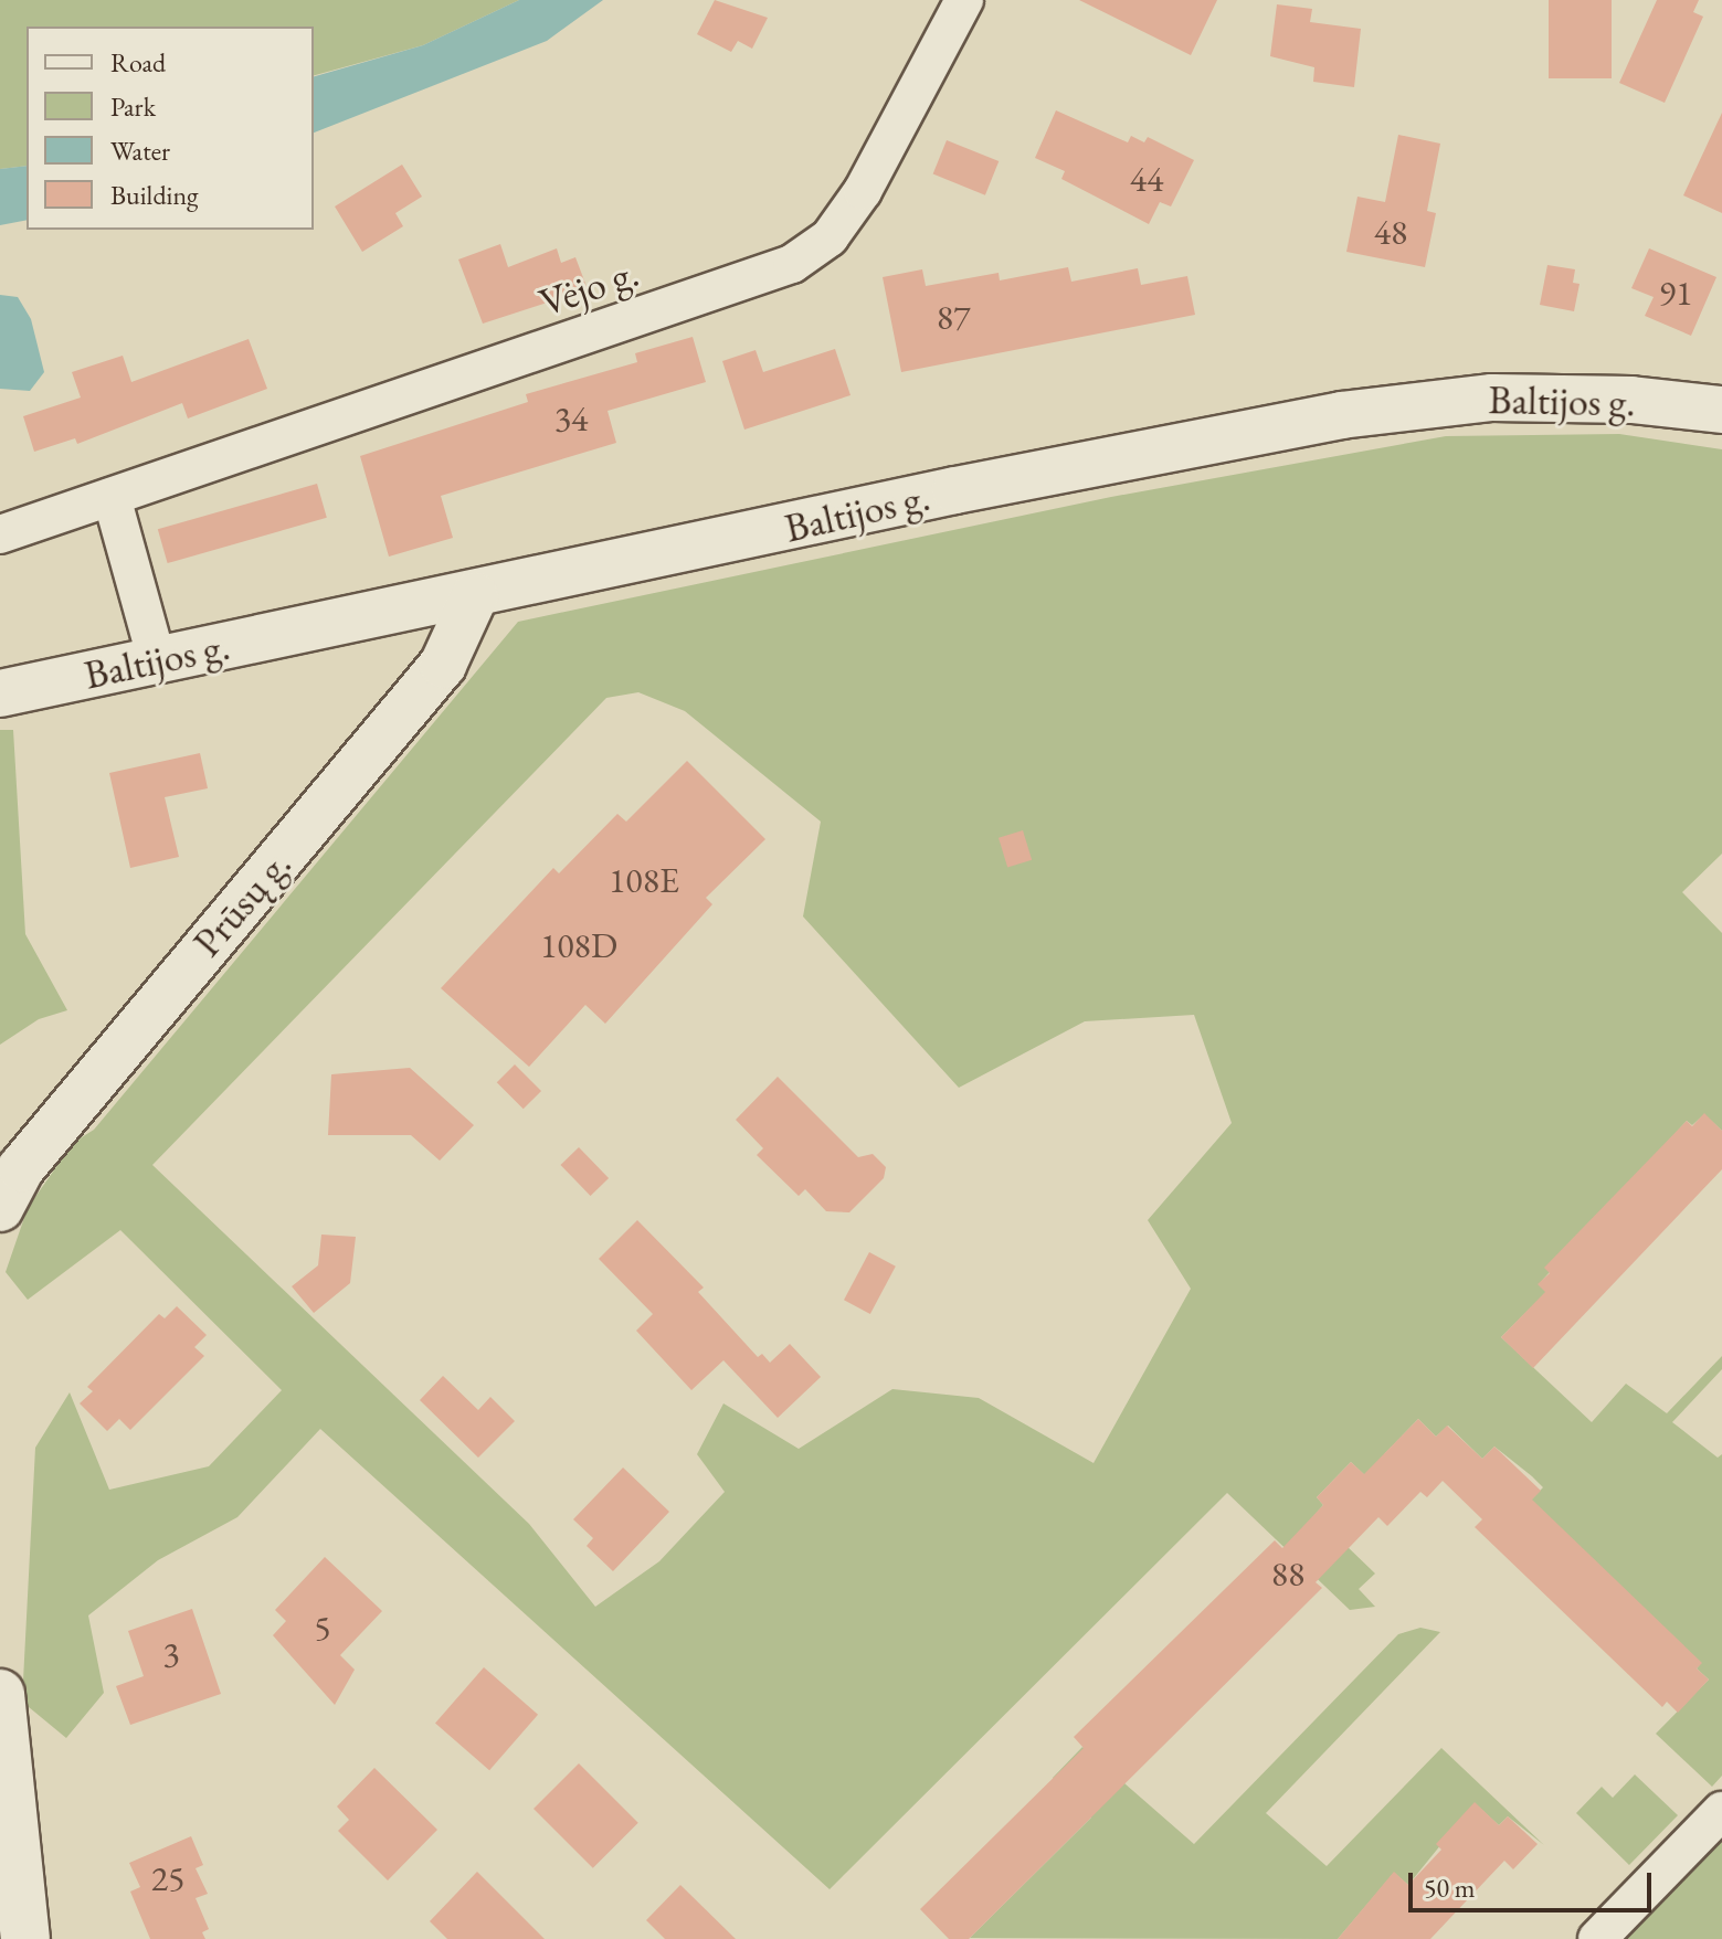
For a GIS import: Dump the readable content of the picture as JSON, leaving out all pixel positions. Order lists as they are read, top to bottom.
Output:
{
  "streets": {
    "street": ["Vėjo g.", "Baltijos g.", "Prūsų g."]
  },
  "crossings": [
    ["Baltijos g.", "Prūsų g."]
  ],
  "house_numbers": [
    "44",
    "48",
    "91",
    "87",
    "34",
    "108E",
    "108D",
    "88",
    "5",
    "3",
    "25"
  ],
  "legend": [
    "Road",
    "Park",
    "Water",
    "Building"
  ],
  "scale_bar": "50 m"
}
